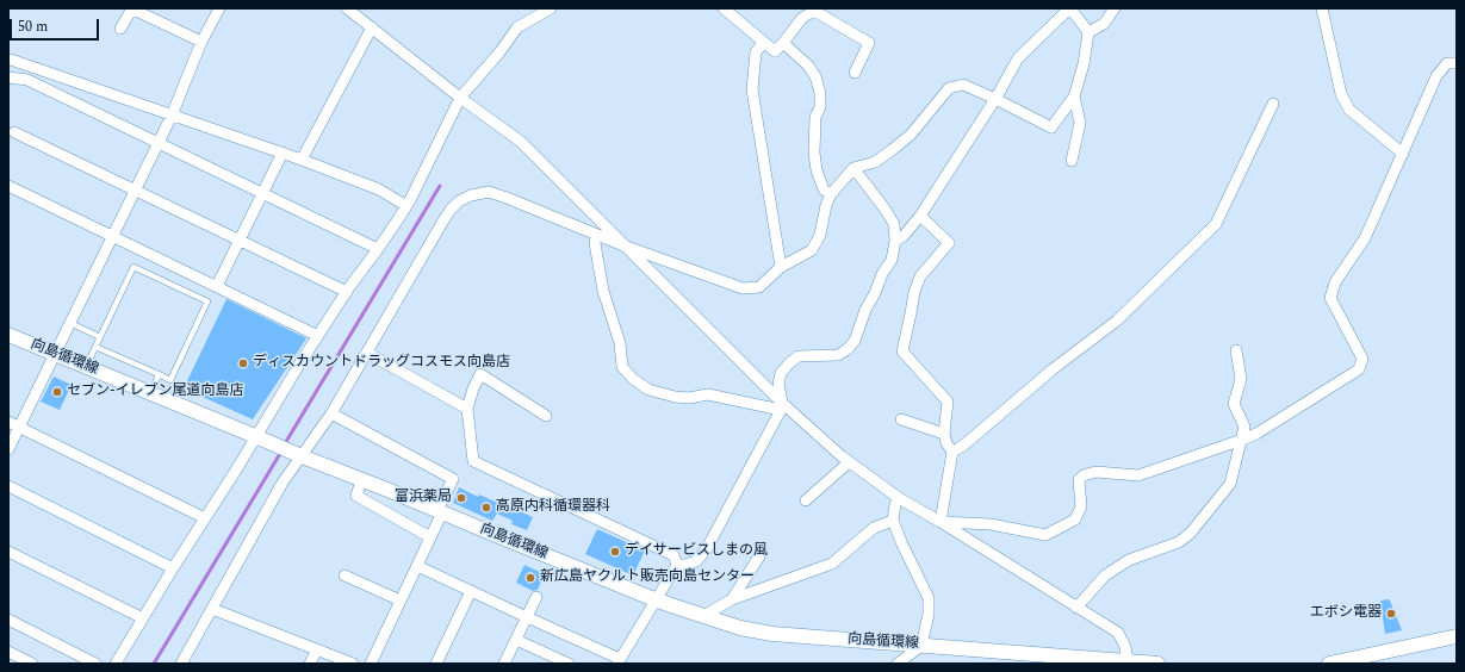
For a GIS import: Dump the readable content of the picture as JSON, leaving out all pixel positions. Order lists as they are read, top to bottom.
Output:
{
  "streets": {
    "main road": ["向島循環線"]
  },
  "places": [
    "ディスカウントドラッグコスモス向島店",
    "セブン-イレブン尾道向島店",
    "富浜薬局",
    "高原内科循環器科",
    "デイサービスしまの風",
    "新広島ヤクルト販売向島センター",
    "エボシ電器"
  ],
  "scale_bar": "50 m"
}
